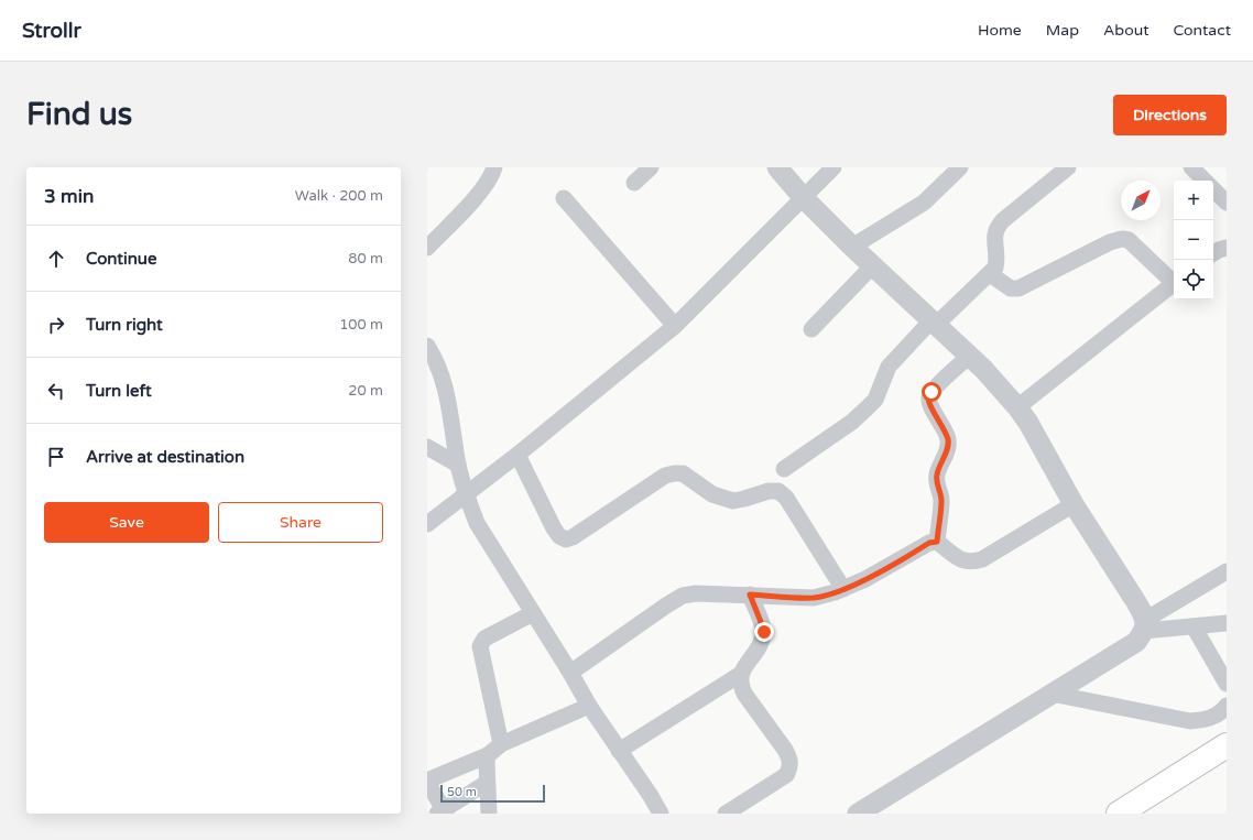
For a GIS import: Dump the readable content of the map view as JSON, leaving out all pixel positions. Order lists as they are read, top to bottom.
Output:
{
  "scale_bar": "50 m",
  "north": "top right",
  "page": {
    "header": "Strollr",
    "nav": [
      "Home",
      "Map",
      "About",
      "Contact"
    ],
    "buttons": [
      "Directions",
      ["Save", "Share"]
    ],
    "title": "Find us",
    "heading": ["3 min", "Walk · 200 m"],
    "map_buttons": ["+", "−"],
    "list": [
      ["Continue", "80 m"],
      ["Turn right", "100 m"],
      ["Turn left", "20 m"],
      "Arrive at destination"
    ],
    "scale": "50 m"
  }
}
